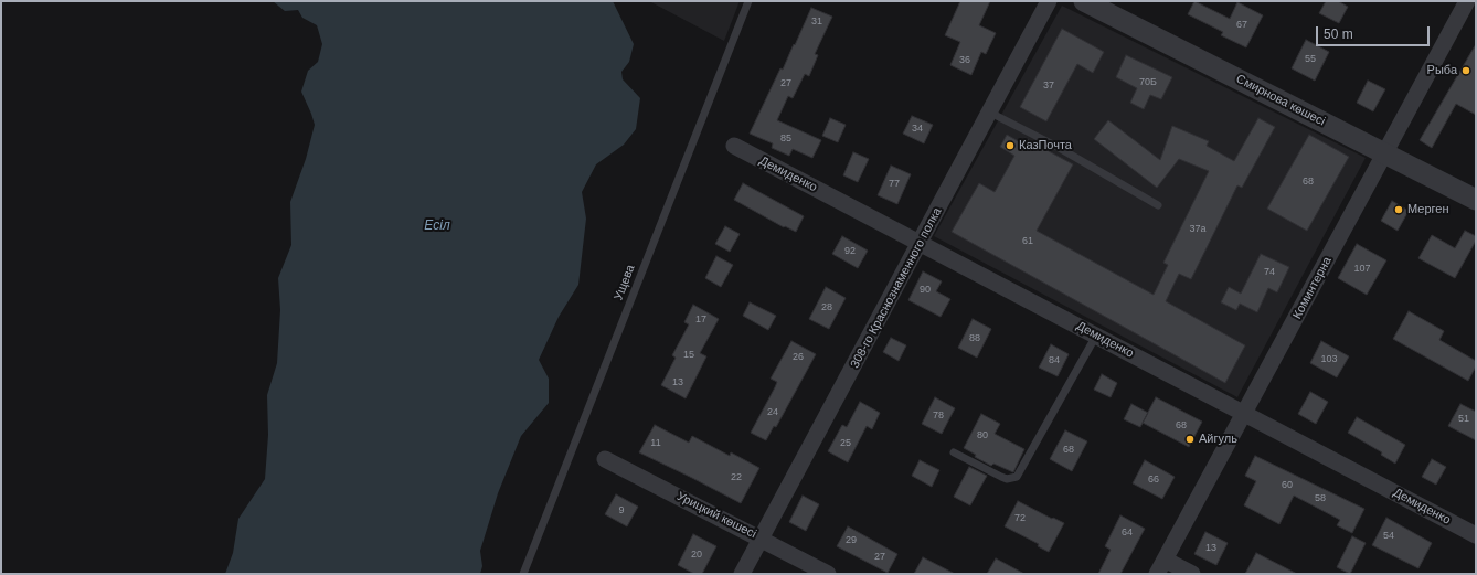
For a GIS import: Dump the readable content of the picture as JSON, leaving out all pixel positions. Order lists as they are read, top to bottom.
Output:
{
  "streets": {
    "street": [
      "Смирнова көшесі",
      "Демиденко",
      "308-го Краснознаменного полка",
      "Коминтерна",
      "Урицкий көшесі"
    ],
    "lane": ["Ущева"]
  },
  "crossings": [
    ["Смирнова көшесі", "Коминтерна"],
    ["Демиденко", "308-го Краснознаменного полка"],
    ["Демиденко", "Коминтерна"],
    ["308-го Краснознаменного полка", "Урицкий көшесі"]
  ],
  "water": ["Есіл"],
  "places": [
    "Рыба",
    "КазПочта",
    "Мерген",
    "Айгуль"
  ],
  "house_numbers": [
    "31",
    "67",
    "55",
    "36",
    "70Б",
    "27",
    "37",
    "34",
    "85",
    "68",
    "77",
    "37а",
    "61",
    "92",
    "107",
    "74",
    "90",
    "28",
    "17",
    "88",
    "15",
    "26",
    "103",
    "84",
    "13",
    "24",
    "78",
    "51",
    "68",
    "80",
    "11",
    "25",
    "68",
    "22",
    "66",
    "60",
    "58",
    "9",
    "72",
    "64",
    "54",
    "29",
    "13",
    "20",
    "27"
  ],
  "scale_bar": "50 m"
}
